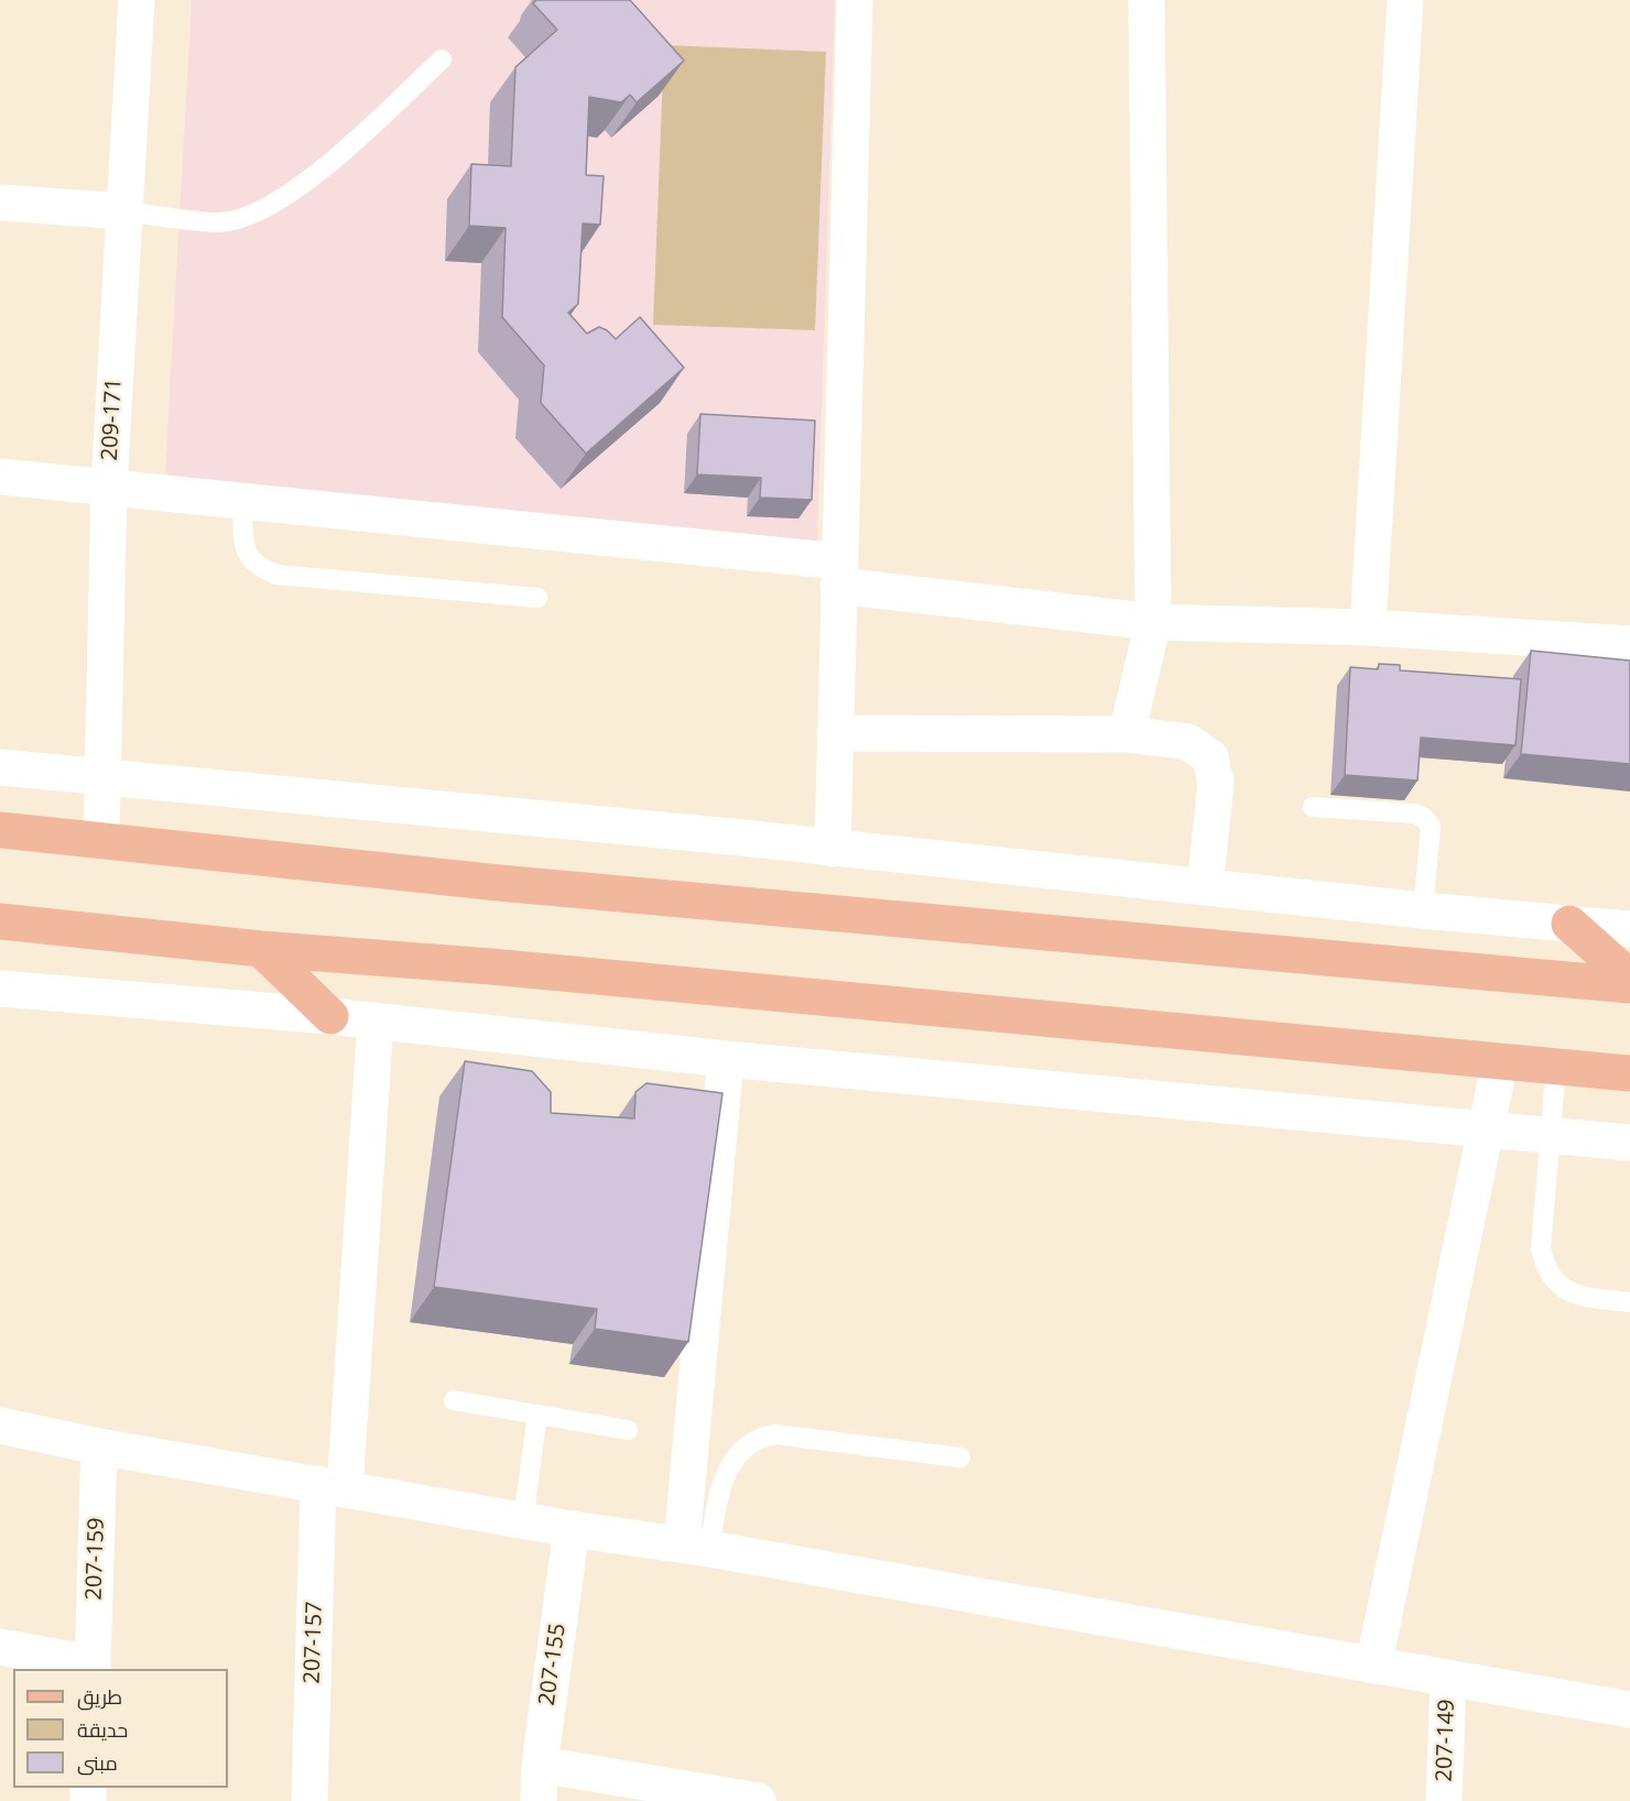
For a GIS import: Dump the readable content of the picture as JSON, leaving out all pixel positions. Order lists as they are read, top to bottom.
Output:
{
  "streets": {
    "street": [
      "209-171",
      "207-159",
      "207-157",
      "207-155",
      "207-149"
    ]
  },
  "legend": ["طريق", "حديقة", "مبنى"]
}
